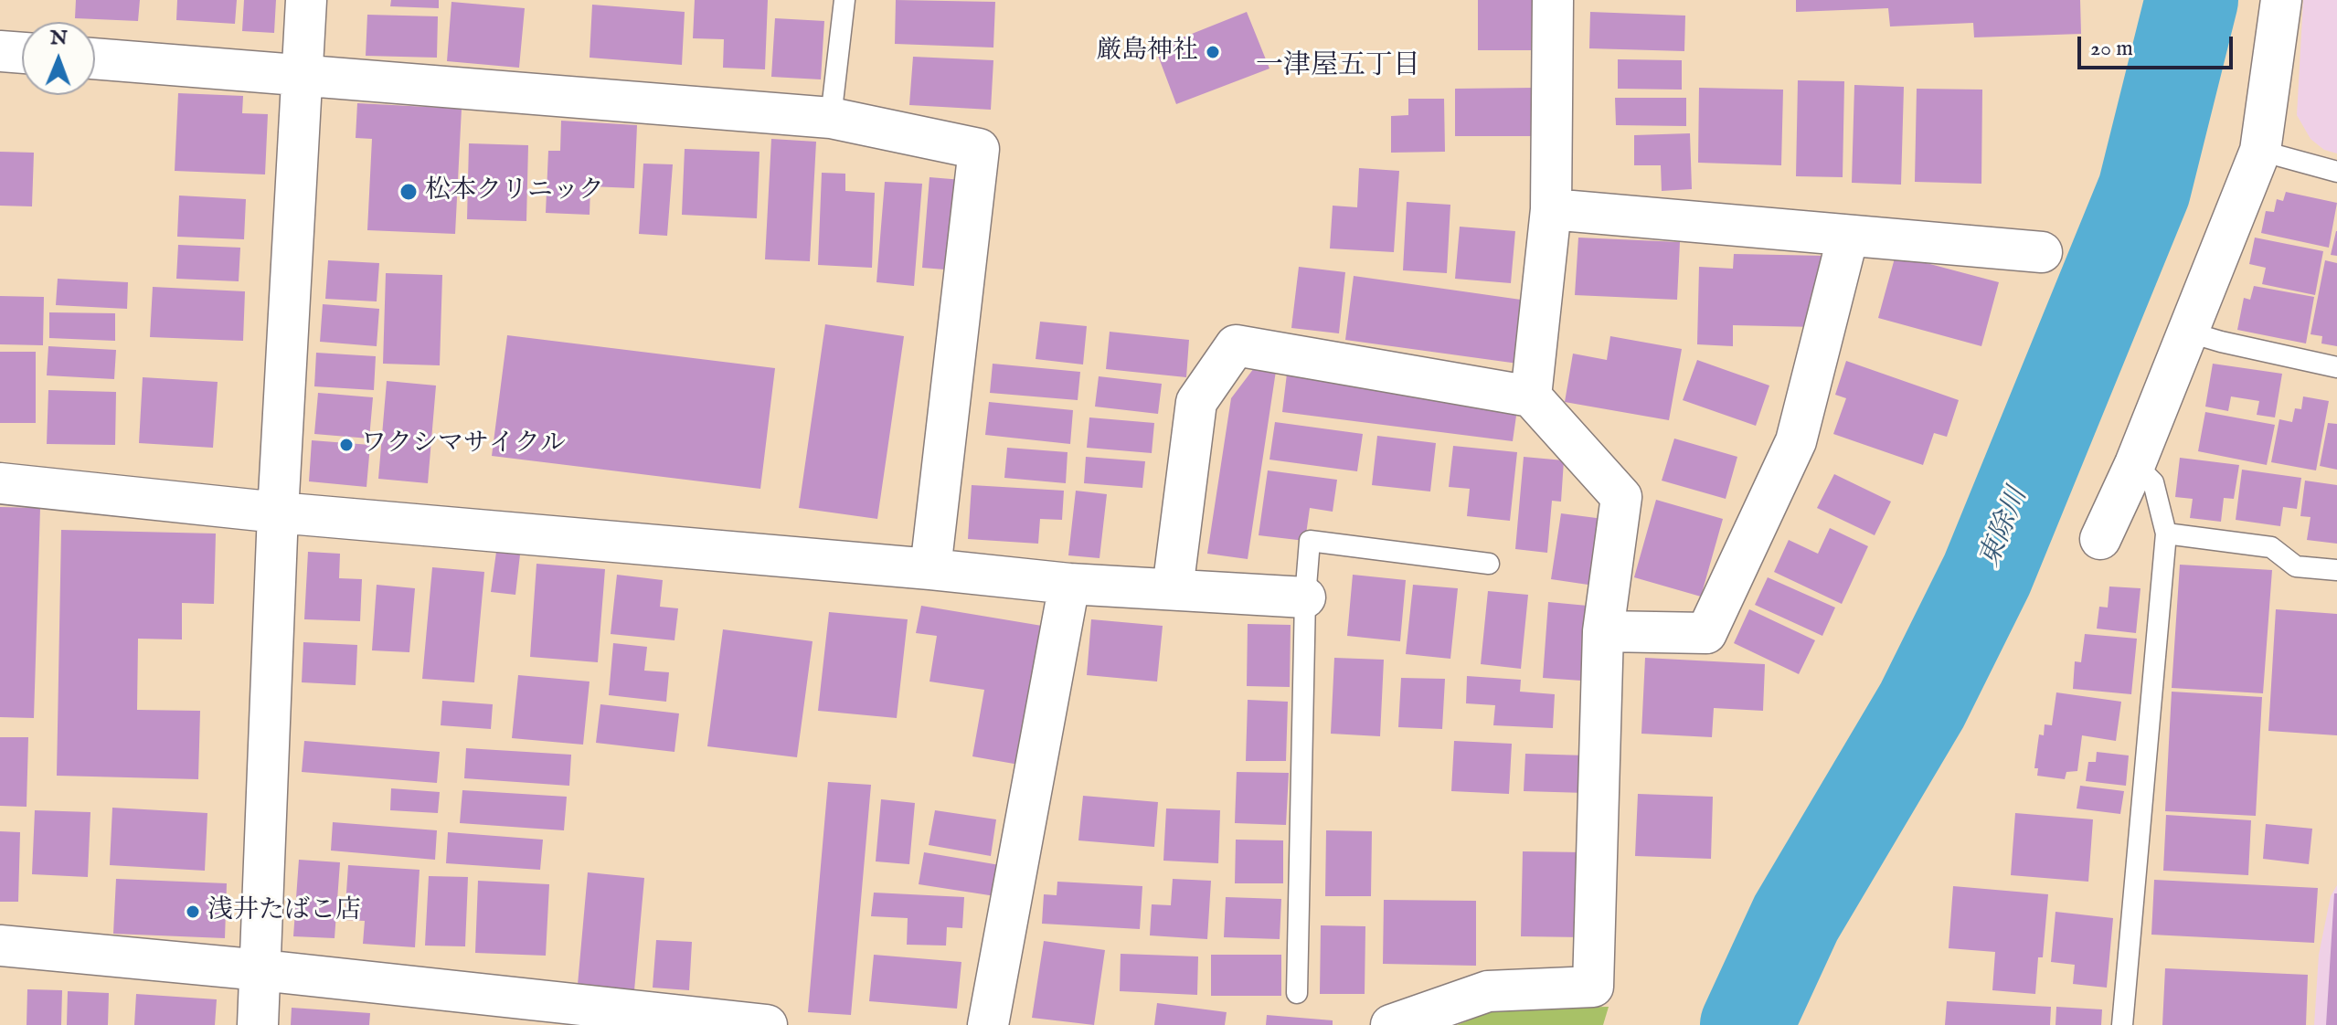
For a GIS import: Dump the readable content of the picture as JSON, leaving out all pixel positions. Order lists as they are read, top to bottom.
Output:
{
  "districts": ["一津屋五丁目"],
  "water": ["東除川"],
  "places": [
    "厳島神社",
    "松本クリニック",
    "ワクシマサイクル",
    "浅井たばこ店"
  ],
  "scale_bar": "20 m",
  "north": "top"
}
